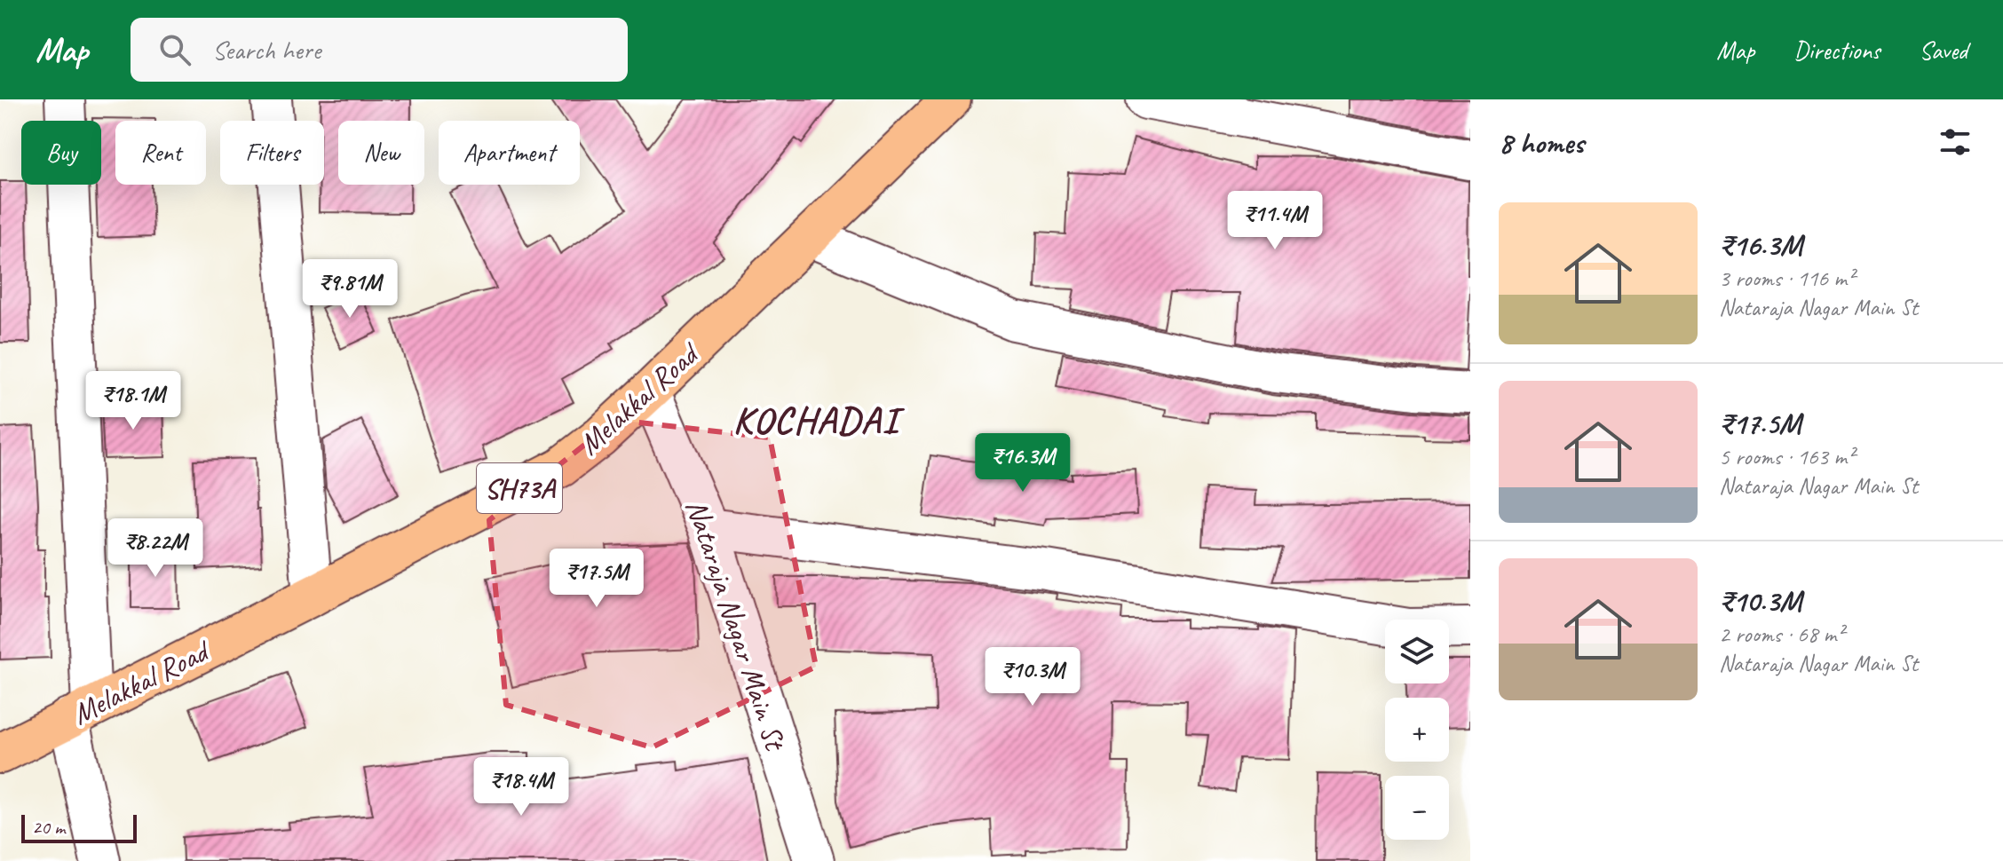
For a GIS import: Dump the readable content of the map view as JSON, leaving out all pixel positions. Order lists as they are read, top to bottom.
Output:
{
  "streets": {
    "main road": ["Melakkal Road", "SH73A"],
    "street": ["Nataraja Nagar Main St"]
  },
  "crossings": [
    ["Melakkal Road", "Nataraja Nagar Main St"]
  ],
  "districts": ["KOCHADAI"],
  "scale_bar": "20 m",
  "page": {
    "header": "Map",
    "search": "Search here",
    "nav": ["Map", "Directions", "Saved"],
    "heading": "8 homes",
    "chip": [
      "Buy",
      "Rent",
      "Filters",
      "New",
      "Apartment"
    ],
    "list": [
      {
        "name": "₹16.3M",
        "note": "3 rooms · 116 m² · Nataraja Nagar Main St"
      },
      {
        "name": "₹17.5M",
        "note": "5 rooms · 163 m² · Nataraja Nagar Main St"
      },
      {
        "name": "₹10.3M",
        "note": "2 rooms · 68 m² · Nataraja Nagar Main St"
      }
    ],
    "price": [
      "₹11.4M",
      "₹9.81M",
      "₹18.1M",
      "₹16.3M",
      "₹8.22M",
      "₹17.5M",
      "₹10.3M",
      "₹18.4M"
    ],
    "map_buttons": ["+", "−"],
    "scale": "20 m"
  }
}
